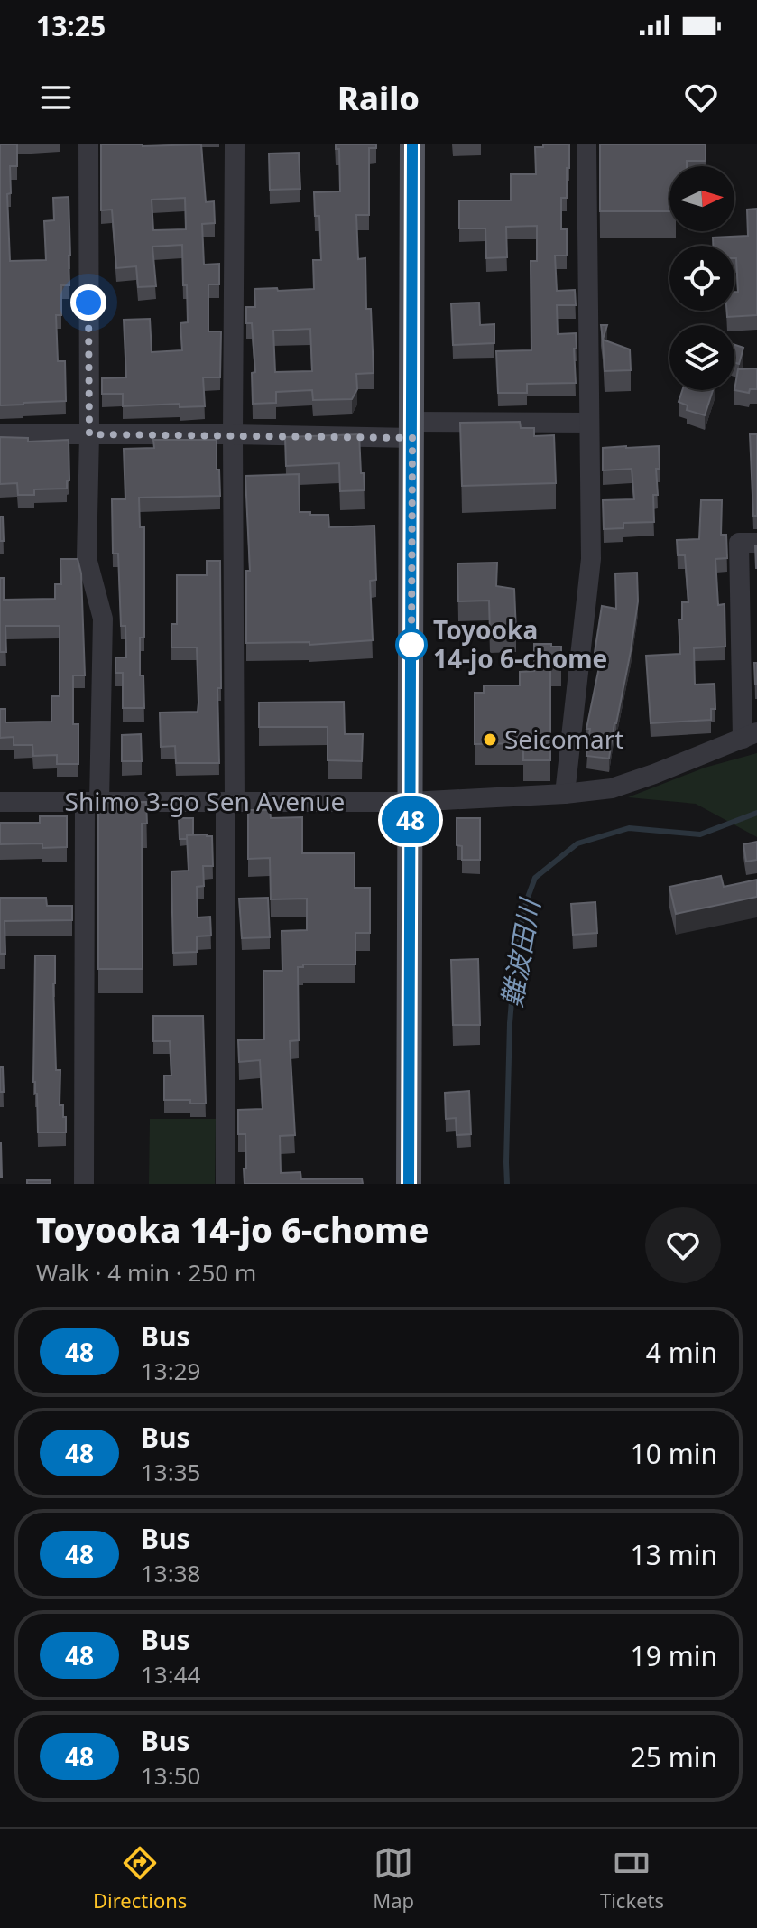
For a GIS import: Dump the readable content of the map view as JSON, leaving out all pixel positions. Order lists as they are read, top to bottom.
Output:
{
  "streets": {
    "street": ["Shimo 3-go Sen Avenue"]
  },
  "water": ["難波田川"],
  "places": ["Toyooka 14-jo 6-chome", "Seicomart"],
  "lines": ["bus line 48"],
  "north": "right",
  "page": {
    "status": "13:25",
    "header": "Railo",
    "on_map": "48",
    "heading": ["Toyooka 14-jo 6-chome", "Walk · 4 min · 250 m"],
    "list": [
      {
        "mark": "48",
        "name": "Bus",
        "note": "13:29",
        "value": "4 min"
      },
      {
        "mark": "48",
        "name": "Bus",
        "note": "13:35",
        "value": "10 min"
      },
      {
        "mark": "48",
        "name": "Bus",
        "note": "13:38",
        "value": "13 min"
      },
      {
        "mark": "48",
        "name": "Bus",
        "note": "13:44",
        "value": "19 min"
      },
      {
        "mark": "48",
        "name": "Bus",
        "note": "13:50",
        "value": "25 min"
      }
    ],
    "tabs": ["Directions", "Map", "Tickets"]
  }
}
